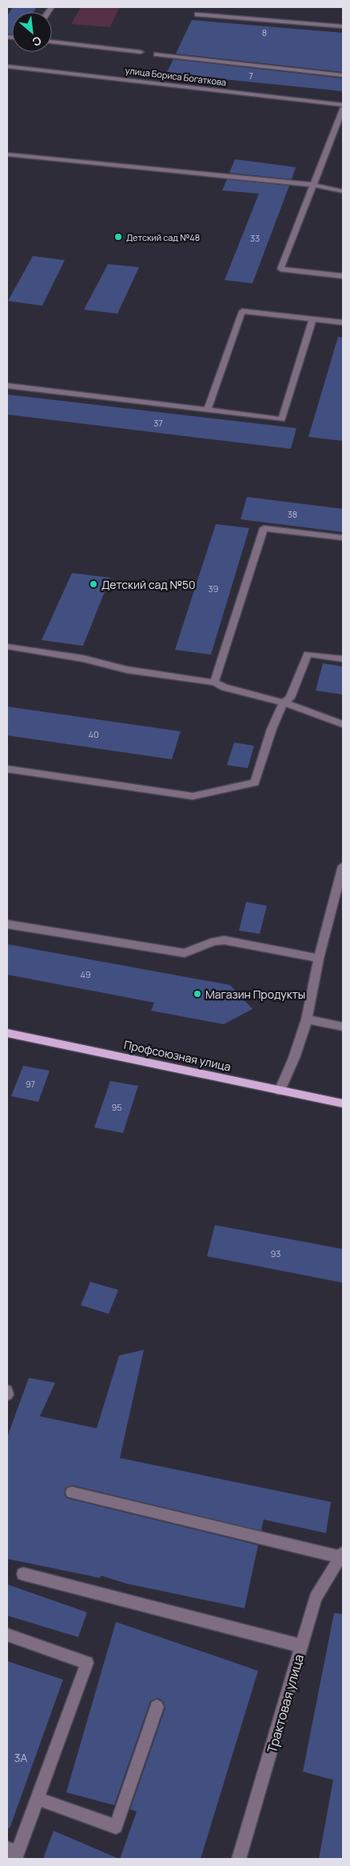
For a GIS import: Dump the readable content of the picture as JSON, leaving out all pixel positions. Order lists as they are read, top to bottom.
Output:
{
  "streets": {
    "main road": ["Профсоюзная улица"],
    "street": ["улица Бориса Богаткова", "Трактовая улица"]
  },
  "places": ["Детский сад №48", "Детский сад №50", "Магазин Продукты"],
  "house_numbers": [
    "8",
    "7",
    "33",
    "37",
    "38",
    "39",
    "40",
    "49",
    "97",
    "95",
    "93",
    "3А"
  ],
  "north": "bottom right"
}
